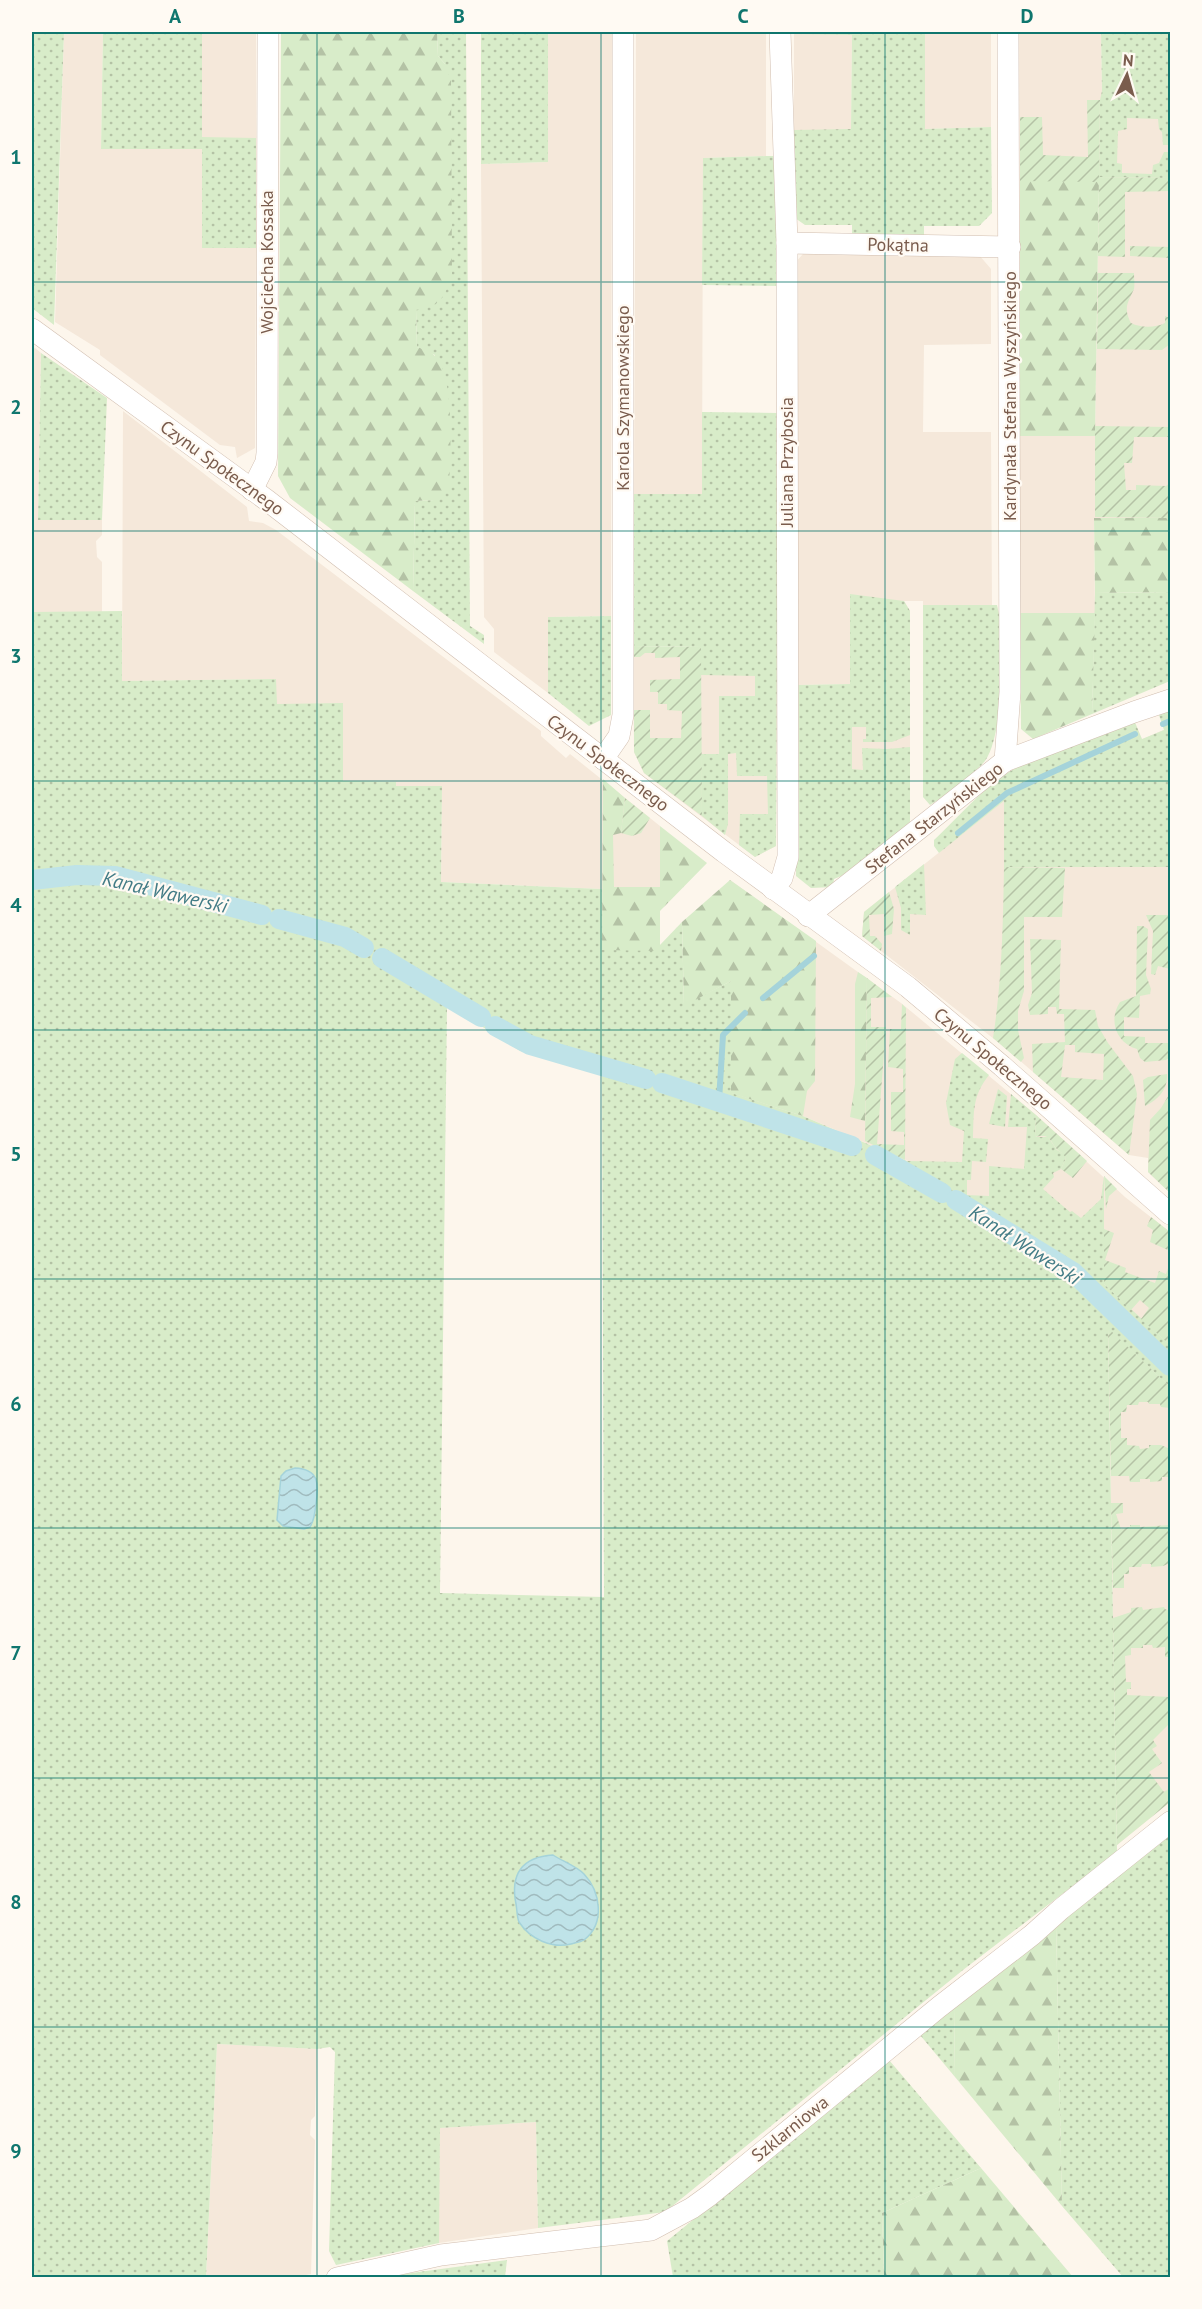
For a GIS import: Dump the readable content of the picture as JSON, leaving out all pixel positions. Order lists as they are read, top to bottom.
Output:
{
  "streets": {
    "street": [
      "Pokątna",
      "Wojciecha Kossaka",
      "Kardynała Stefana Wyszyńskiego",
      "Karola Szymanowskiego",
      "Juliana Przybosia",
      "Czynu Społecznego",
      "Stefana Starzyńskiego",
      "Szklarniowa"
    ]
  },
  "crossings": [
    ["Pokątna", "Kardynała Stefana Wyszyńskiego"],
    ["Pokątna", "Juliana Przybosia"],
    ["Wojciecha Kossaka", "Czynu Społecznego"],
    ["Kardynała Stefana Wyszyńskiego", "Stefana Starzyńskiego"],
    ["Karola Szymanowskiego", "Czynu Społecznego"],
    ["Juliana Przybosia", "Czynu Społecznego"],
    ["Czynu Społecznego", "Stefana Starzyńskiego"]
  ],
  "water": ["Kanał Wawerski"],
  "north": "top",
  "grid": {
    "columns": [
      "A",
      "B",
      "C",
      "D"
    ],
    "rows": [
      "1",
      "2",
      "3",
      "4",
      "5",
      "6",
      "7",
      "8",
      "9"
    ]
  }
}
